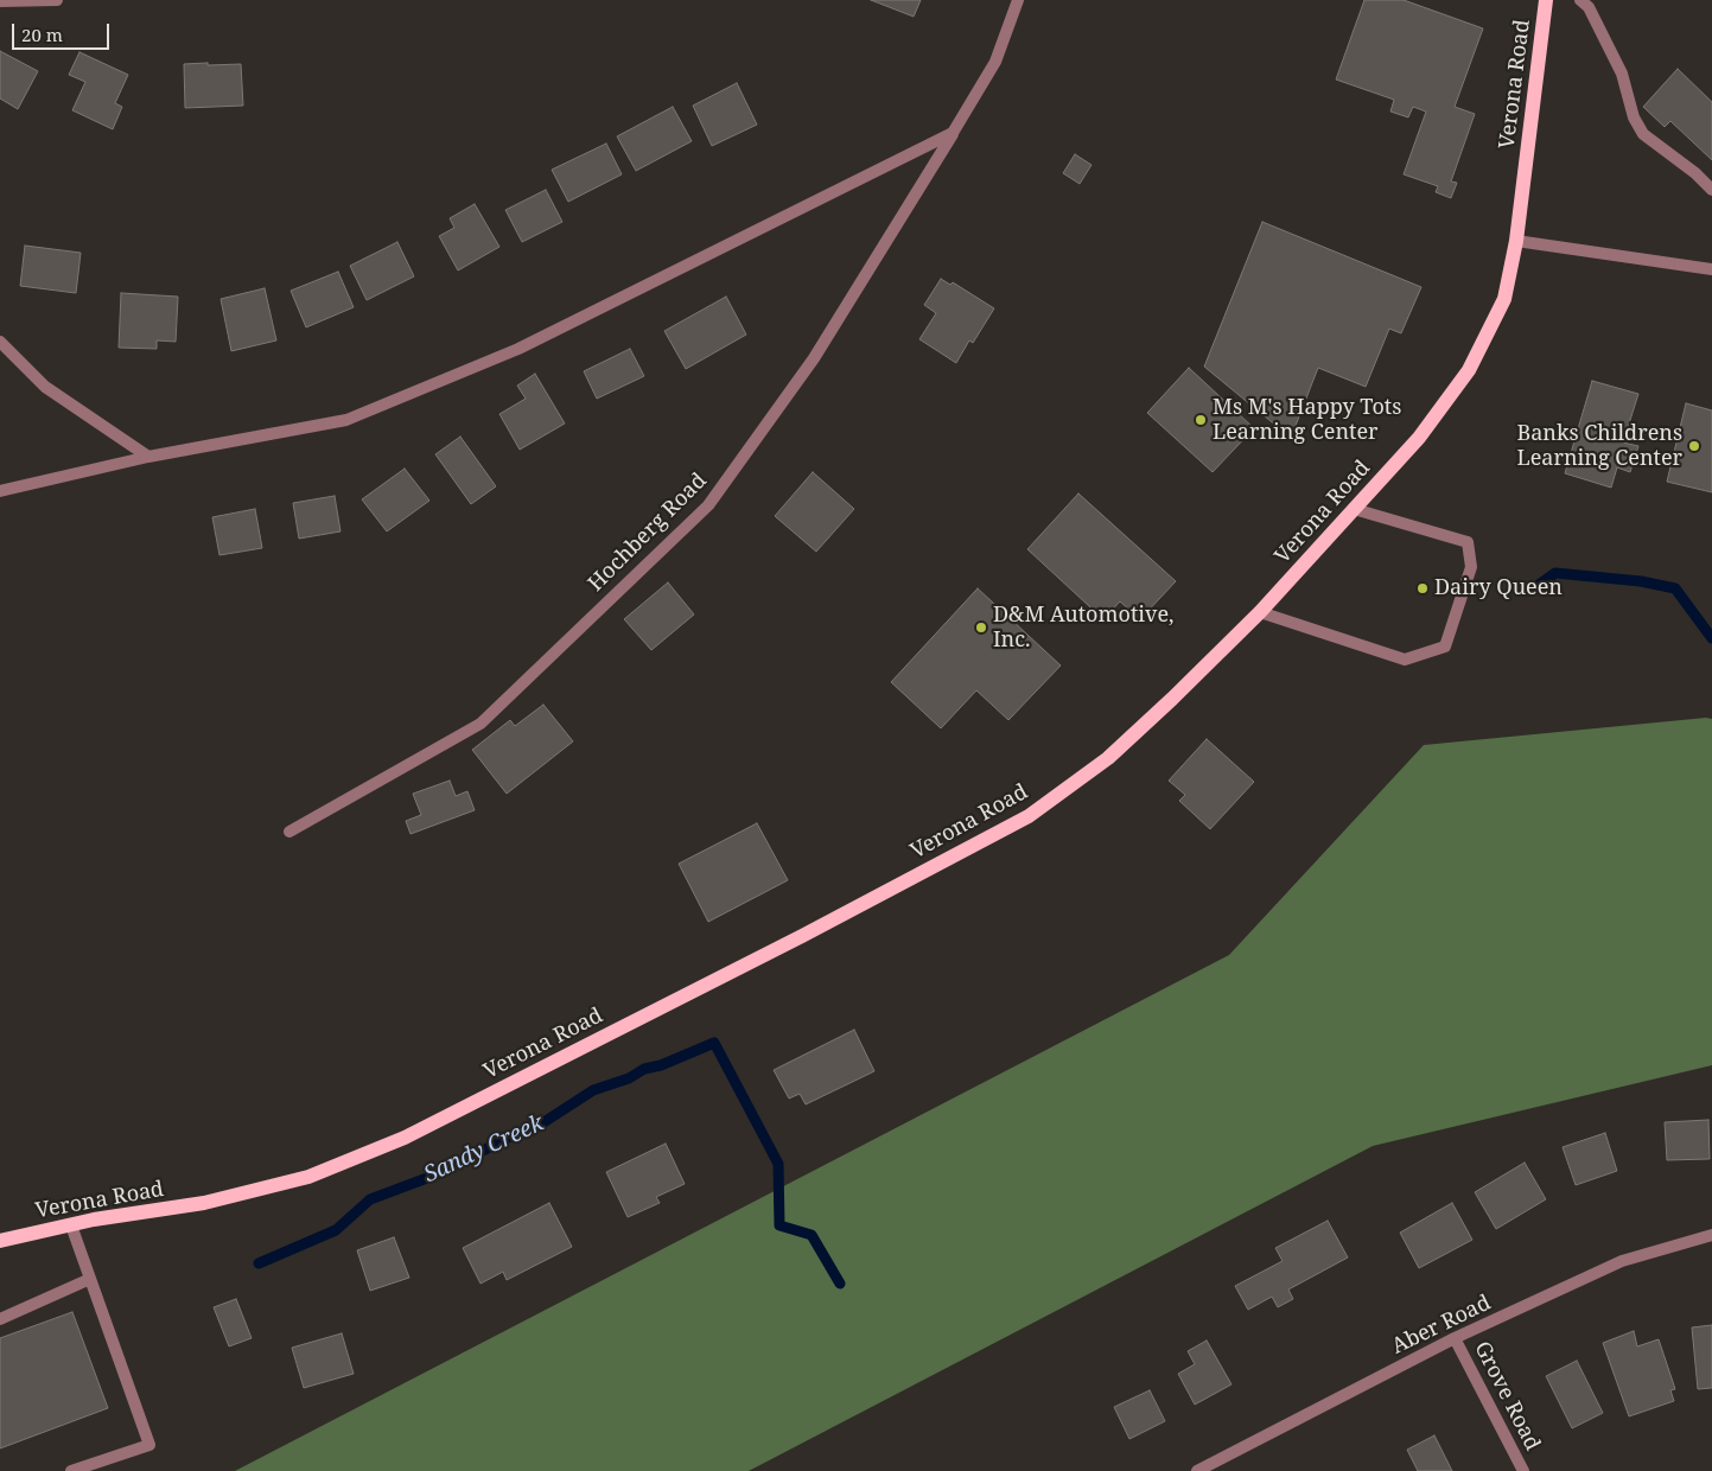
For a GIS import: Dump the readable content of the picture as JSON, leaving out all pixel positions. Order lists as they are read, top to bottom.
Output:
{
  "streets": {
    "main road": ["Verona Road"],
    "street": ["Hochberg Road", "Aber Road", "Grove Road"]
  },
  "crossings": [
    ["Aber Road", "Grove Road"]
  ],
  "water": ["Sandy Creek"],
  "places": [
    "Ms M's Happy Tots Learning Center",
    "Banks Childrens Learning Center",
    "Dairy Queen",
    "D&M Automotive, Inc."
  ],
  "scale_bar": "20 m"
}
